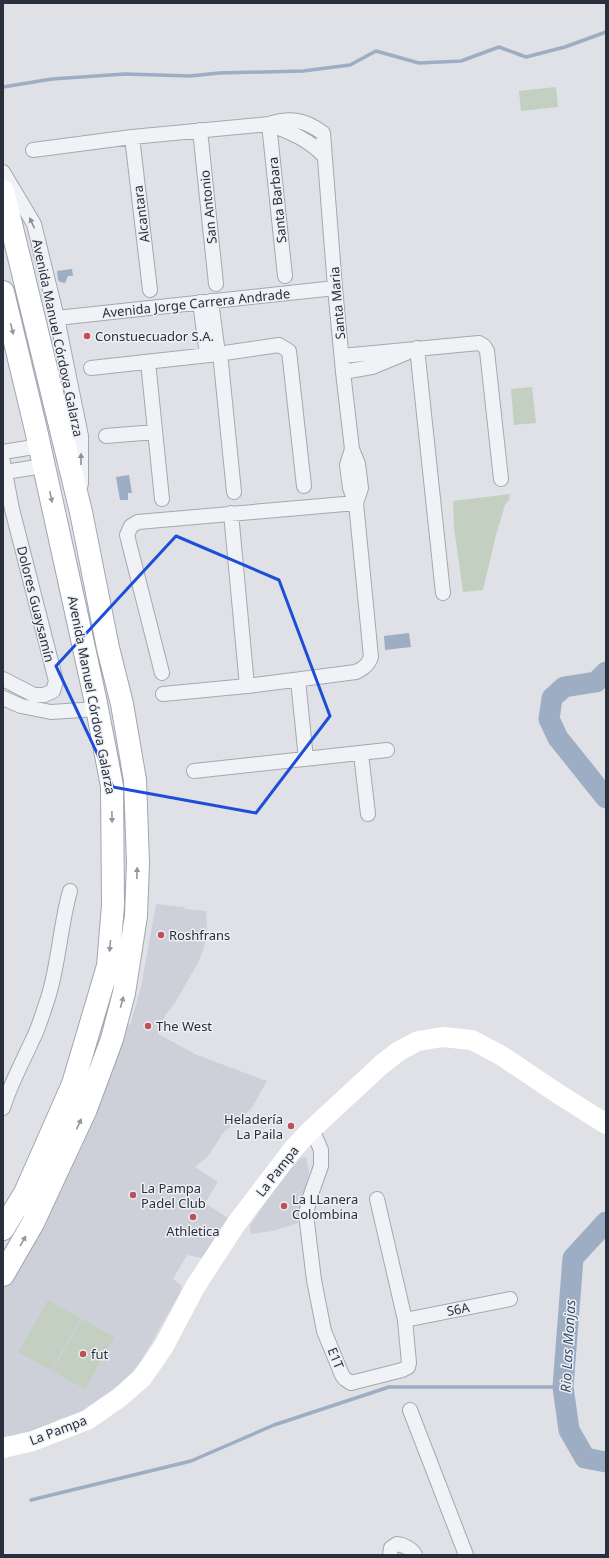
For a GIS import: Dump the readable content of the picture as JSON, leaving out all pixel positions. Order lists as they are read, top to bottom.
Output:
{
  "streets": {
    "main road": ["Avenida Manuel Córdova Galarza"],
    "street": [
      "Santa Barbara",
      "San Antonio",
      "Alcantara",
      "Avenida Jorge Carrera Andrade",
      "Santa Maria",
      "Dolores Guaysamín",
      "La Pampa",
      "S6A",
      "E1T"
    ]
  },
  "crossings": [
    ["Santa Barbara", "Santa Maria"],
    ["San Antonio", "Santa Maria"],
    ["Alcantara", "Santa Maria"],
    ["Avenida Jorge Carrera Andrade", "Santa Maria"],
    ["Avenida Jorge Carrera Andrade", "Avenida Manuel Córdova Galarza"],
    ["La Pampa", "E1T"],
    ["S6A", "E1T"]
  ],
  "water": ["Rio Las Monjas"],
  "places": [
    "Constuecuador S.A.",
    "Roshfrans",
    "The West",
    "Heladería La Paila",
    "La Pampa Padel Club",
    "La LLanera Colombina",
    "Athletica",
    "fut"
  ]
}
